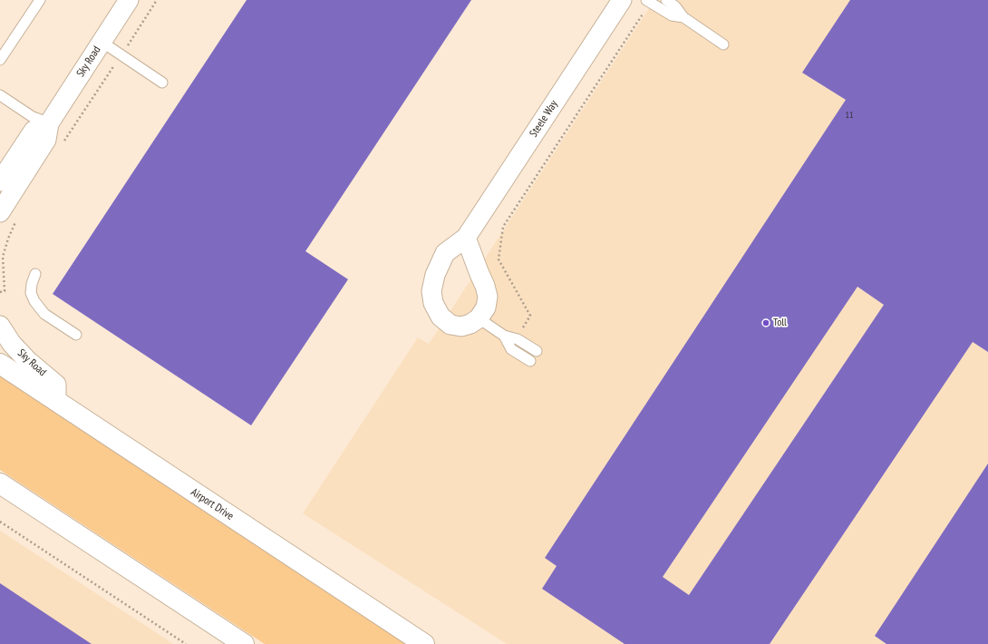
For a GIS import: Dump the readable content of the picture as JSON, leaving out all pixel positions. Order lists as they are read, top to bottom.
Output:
{
  "streets": {
    "main road": ["Airport Drive"],
    "street": ["Sky Road", "Steele Way"]
  },
  "crossings": [
    ["Sky Road", "Airport Drive"]
  ],
  "places": ["Toll"],
  "house_numbers": ["11"]
}
